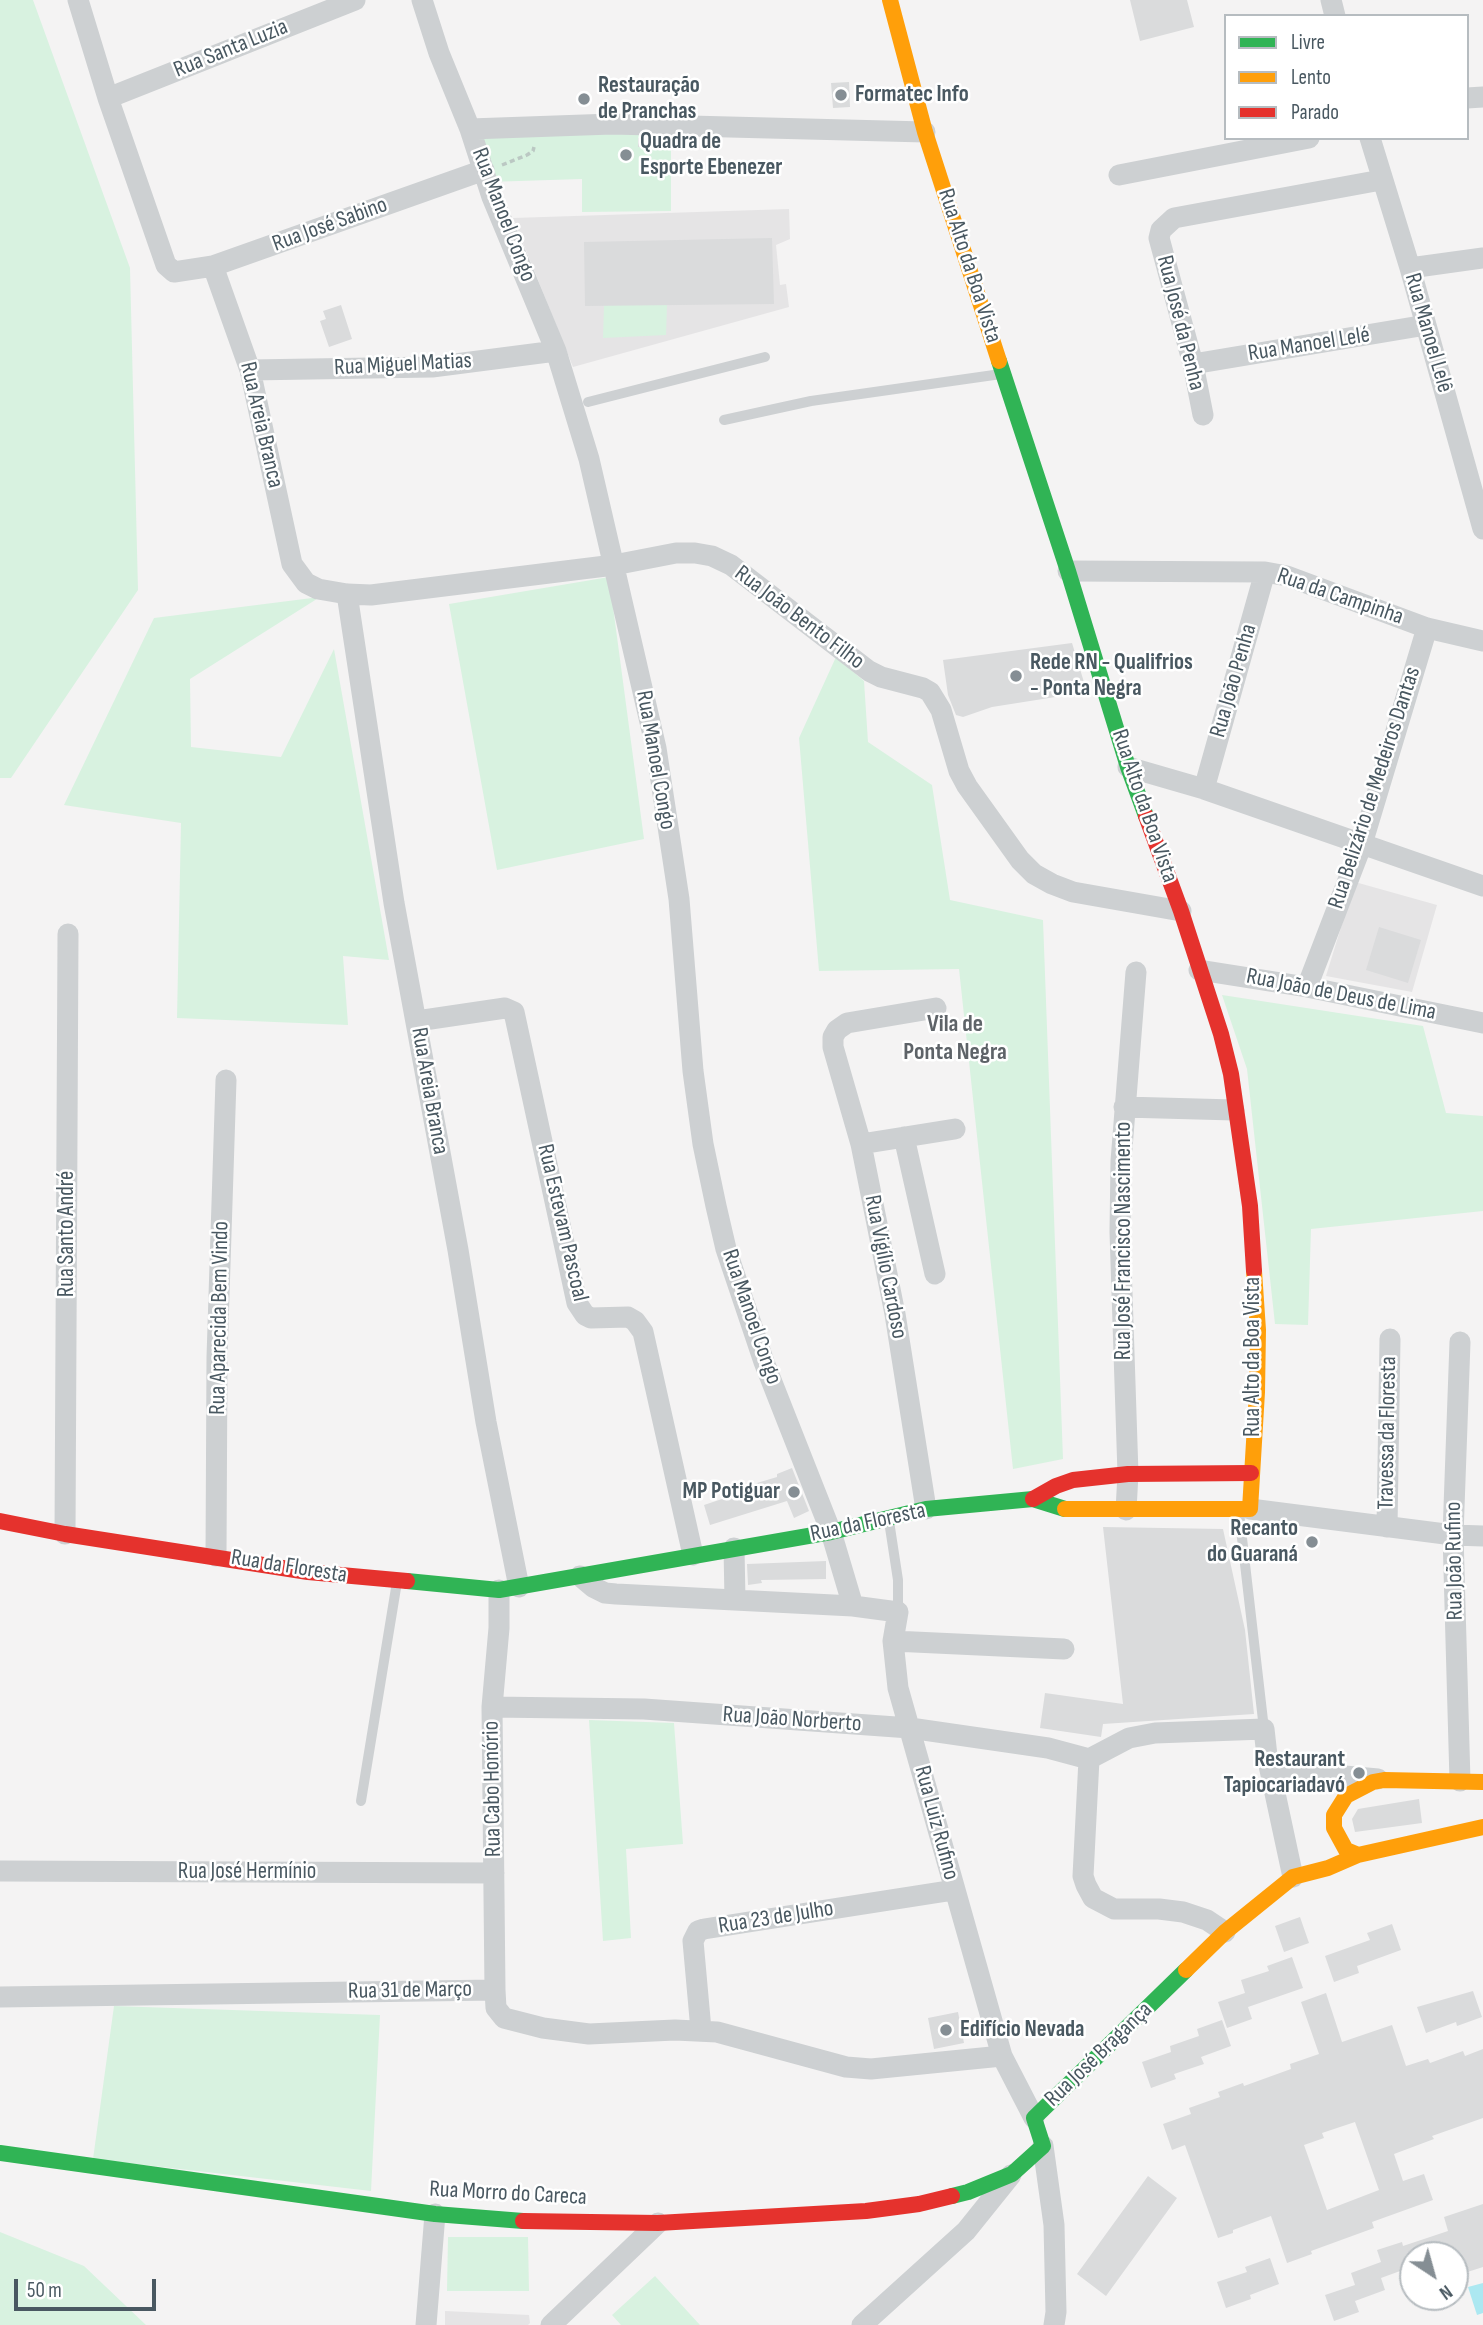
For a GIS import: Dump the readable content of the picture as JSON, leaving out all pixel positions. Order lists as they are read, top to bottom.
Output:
{
  "streets": {
    "street": [
      "Rua Santa Luzia",
      "Rua Manoel Congo",
      "Rua José Sabino",
      "Rua Alto da Boa Vista",
      "Rua José da Penha",
      "Rua Manoel Lelê",
      "Rua Manoel Lelé",
      "Rua Miguel Matias",
      "Rua Areia Branca",
      "Rua da Campinha",
      "Rua João Bento Filho",
      "Rua João Penha",
      "Rua Belizário de Medeiros Dantas",
      "Rua João de Deus de Lima",
      "Rua Estevam Pascoal",
      "Rua Santo André",
      "Rua José Francisco Nascimento",
      "Rua Vigílio Cardoso",
      "Rua Aparecida Bem Vindo",
      "Travessa da Floresta",
      "Rua da Floresta",
      "Rua João Rufino",
      "Rua João Norberto",
      "Rua Cabo Honório",
      "Rua Luiz Rufino",
      "Rua José Hermínio",
      "Rua 23 de Julho",
      "Rua 31 de Março",
      "Rua José Bragança",
      "Rua Morro do Careca"
    ]
  },
  "crossings": [
    ["Rua Santa Luzia", "Rua José Sabino"],
    ["Rua Manoel Congo", "Rua José Sabino"],
    ["Rua Manoel Congo", "Rua Miguel Matias"],
    ["Rua Manoel Congo", "Rua João Bento Filho"],
    ["Rua Manoel Congo", "Rua da Floresta"],
    ["Rua José Sabino", "Rua Areia Branca"],
    ["Rua Alto da Boa Vista", "Rua da Campinha"],
    ["Rua Alto da Boa Vista", "Rua João Bento Filho"],
    ["Rua Alto da Boa Vista", "Rua João de Deus de Lima"],
    ["Rua Alto da Boa Vista", "Rua da Floresta"],
    ["Rua José da Penha", "Rua Manoel Lelê"],
    ["Rua José da Penha", "Rua Manoel Lelé"],
    ["Rua Manoel Lelê", "Rua Manoel Lelé"],
    ["Rua Miguel Matias", "Rua Areia Branca"],
    ["Rua Areia Branca", "Rua João Bento Filho"],
    ["Rua Areia Branca", "Rua Estevam Pascoal"],
    ["Rua Areia Branca", "Rua da Floresta"],
    ["Rua Areia Branca", "Rua Cabo Honório"],
    ["Rua da Campinha", "Rua João Penha"],
    ["Rua da Campinha", "Rua Belizário de Medeiros Dantas"],
    ["Rua Belizário de Medeiros Dantas", "Rua João de Deus de Lima"],
    ["Rua Estevam Pascoal", "Rua da Floresta"],
    ["Rua Santo André", "Rua da Floresta"],
    ["Rua José Francisco Nascimento", "Rua da Floresta"],
    ["Rua Vigílio Cardoso", "Rua da Floresta"],
    ["Rua Aparecida Bem Vindo", "Rua da Floresta"],
    ["Travessa da Floresta", "Rua da Floresta"],
    ["Rua da Floresta", "Rua João Rufino"],
    ["Rua da Floresta", "Rua Cabo Honório"],
    ["Rua da Floresta", "Rua Luiz Rufino"],
    ["Rua João Norberto", "Rua Cabo Honório"],
    ["Rua João Norberto", "Rua Luiz Rufino"],
    ["Rua João Norberto", "Rua José Bragança"],
    ["Rua Cabo Honório", "Rua José Hermínio"],
    ["Rua Cabo Honório", "Rua 31 de Março"],
    ["Rua Luiz Rufino", "Rua 23 de Julho"],
    ["Rua Luiz Rufino", "Rua 31 de Março"],
    ["Rua Luiz Rufino", "Rua José Bragança"],
    ["Rua 23 de Julho", "Rua 31 de Março"]
  ],
  "districts": ["Vila de Ponta Negra"],
  "places": [
    "Formatec Info",
    "Restauração de Pranchas",
    "Quadra de Esporte Ebenezer",
    "Rede RN - Qualifrios - Ponta Negra",
    "MP Potiguar",
    "Recanto do Guaraná",
    "Restaurant Tapiocariadavó",
    "Edifício Nevada"
  ],
  "legend": ["Livre", "Lento", "Parado"],
  "scale_bar": "50 m",
  "north": "bottom right"
}
